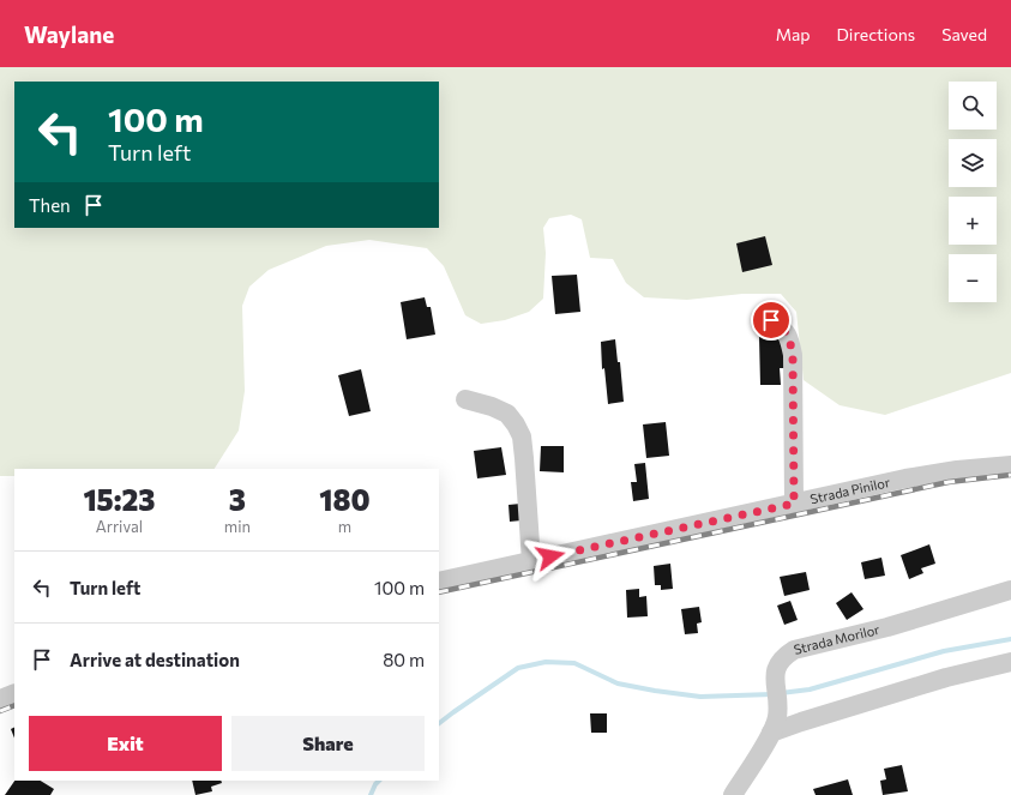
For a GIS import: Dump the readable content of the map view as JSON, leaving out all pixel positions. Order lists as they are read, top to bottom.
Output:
{
  "streets": {
    "street": ["Strada Pinilor", "Strada Morilor"]
  },
  "page": {
    "header": "Waylane",
    "nav": ["Map", "Directions", "Saved"],
    "map_buttons": ["+", "−"],
    "turn": ["100 m", "Turn left"],
    "then": "Then",
    "eta": [
      "15:23",
      "Arrival",
      "3",
      "min",
      "180",
      "m"
    ],
    "list": [
      {
        "name": "Turn left",
        "value": "100 m"
      },
      {
        "name": "Arrive at destination",
        "value": "80 m"
      }
    ],
    "buttons": ["Exit", "Share"]
  }
}
